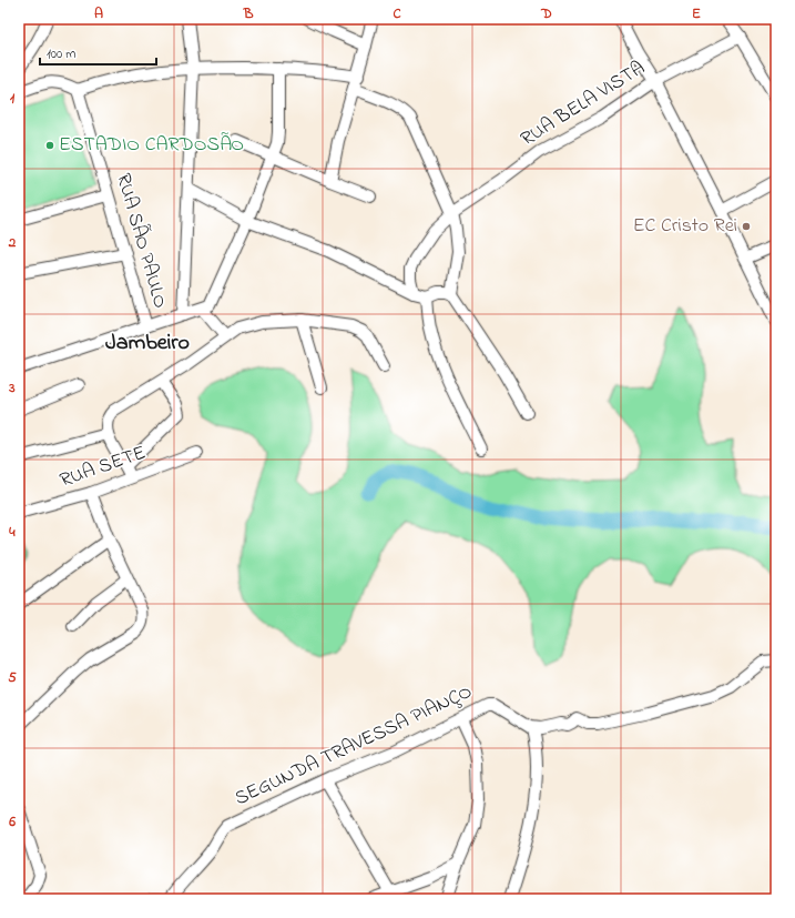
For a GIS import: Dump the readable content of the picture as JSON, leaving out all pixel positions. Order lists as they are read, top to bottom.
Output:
{
  "streets": {
    "street": [
      "RUA BELA VISTA",
      "RUA SÃO PAULO",
      "RUA SETE",
      "SEGUNDA TRAVESSA PIANÇO"
    ]
  },
  "districts": ["Jambeiro"],
  "places": ["ESTADIO CARDOSÃO", "EC Cristo Rei"],
  "scale_bar": "100 m",
  "grid": {
    "columns": [
      "A",
      "B",
      "C",
      "D",
      "E"
    ],
    "rows": [
      "1",
      "2",
      "3",
      "4",
      "5",
      "6"
    ]
  }
}
